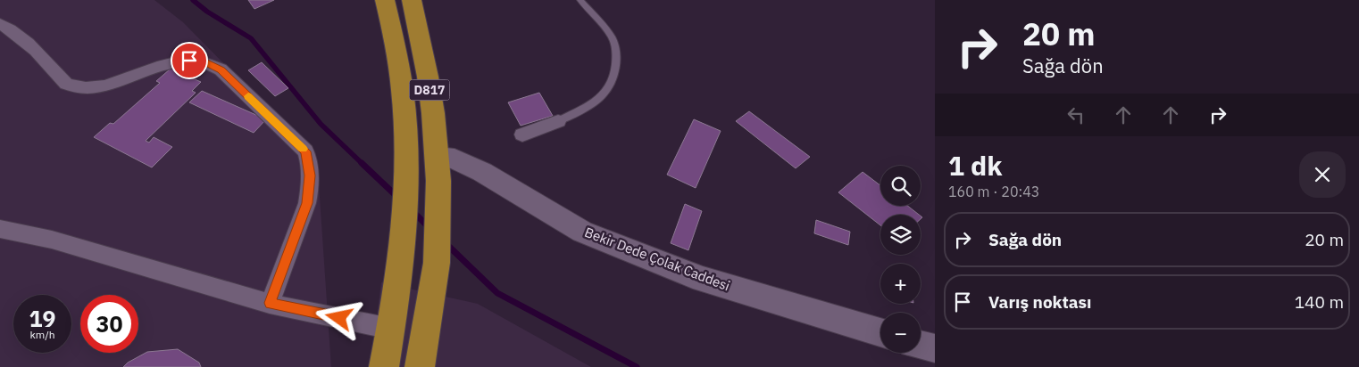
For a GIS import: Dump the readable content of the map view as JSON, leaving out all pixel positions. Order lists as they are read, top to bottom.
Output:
{
  "streets": {
    "highway": ["D817"],
    "street": ["Bekir Dede Çolak Caddesi"]
  },
  "crossings": [
    ["D817", "Bekir Dede Çolak Caddesi"]
  ],
  "page": {
    "turn": ["20 m", "Sağa dön"],
    "heading": ["1 dk", "160 m · 20:43"],
    "map_buttons": ["+", "−"],
    "list": [
      {
        "name": "Sağa dön",
        "value": "20 m"
      },
      {
        "name": "Varış noktası",
        "value": "140 m"
      }
    ],
    "speed": "19 km/h",
    "limit": "30"
  }
}
